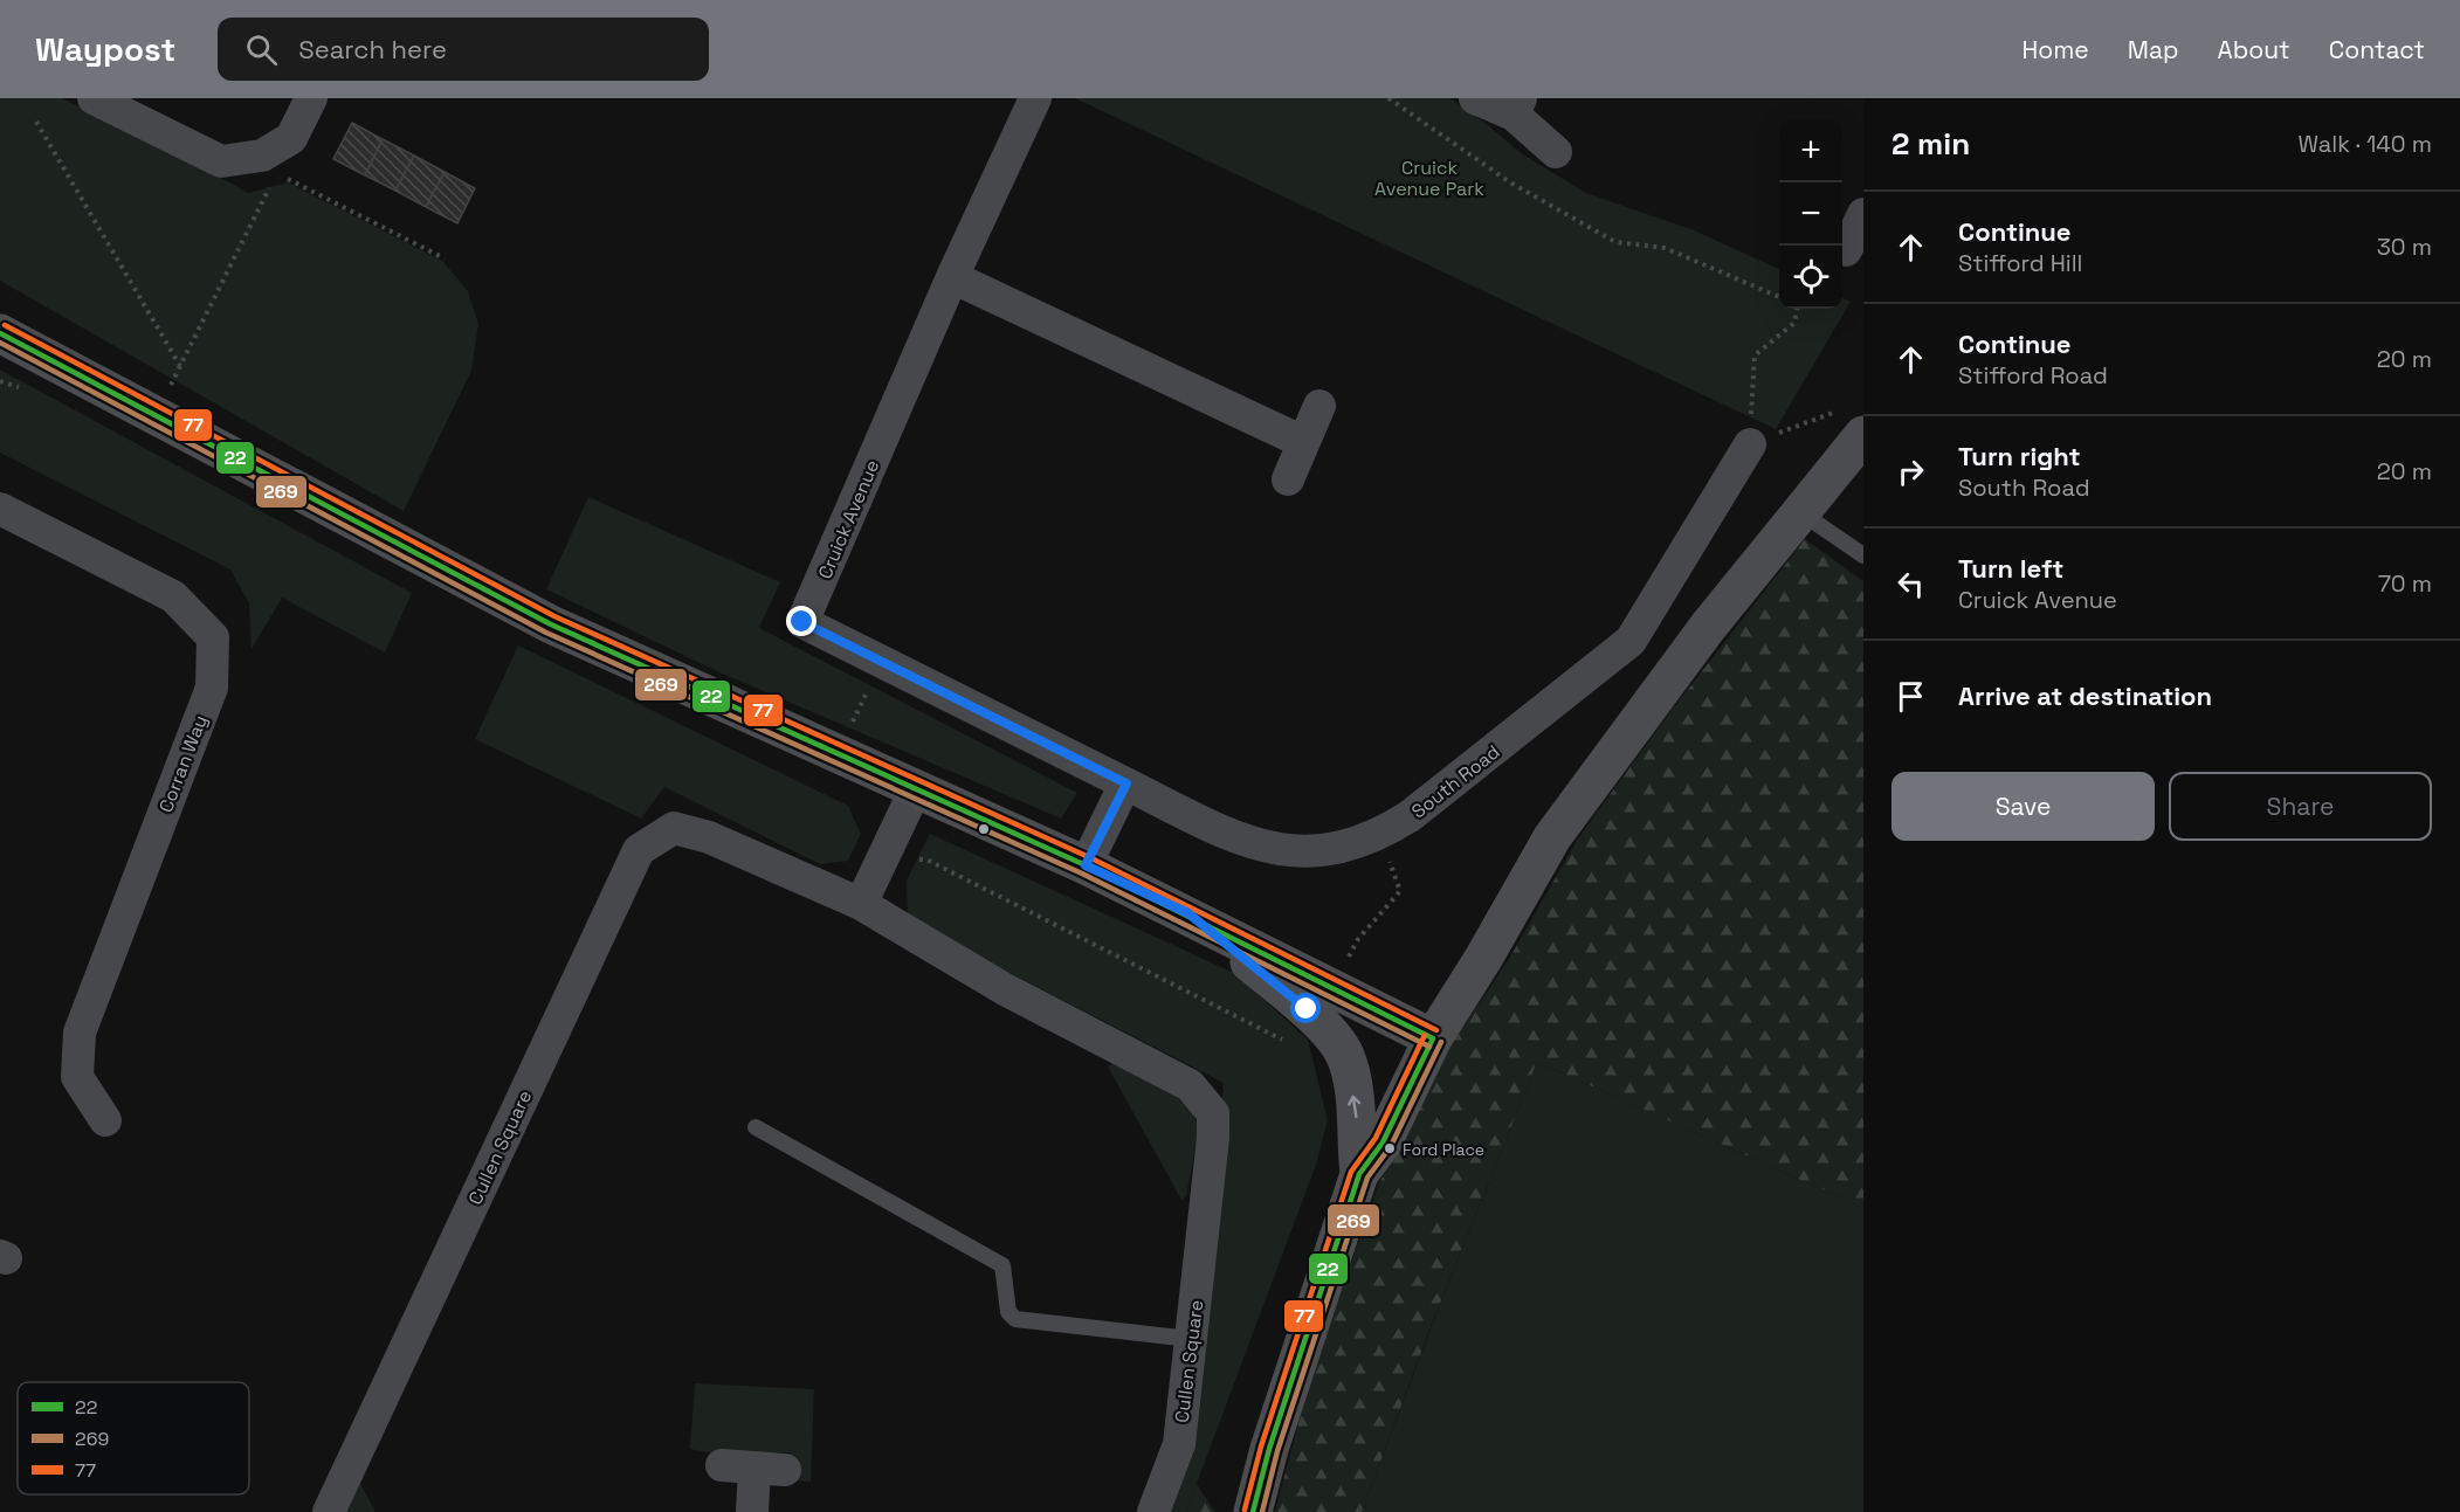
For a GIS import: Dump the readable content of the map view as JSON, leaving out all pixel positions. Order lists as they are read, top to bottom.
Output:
{
  "streets": {
    "street": [
      "Cruick Avenue",
      "Corran Way",
      "South Road",
      "Cullen Square"
    ]
  },
  "crossings": [
    ["Cruick Avenue", "South Road"]
  ],
  "parks": ["Cruick Avenue Park"],
  "places": ["Ford Place"],
  "lines": ["transit line 77", "transit line 22", "transit line 269"],
  "legend": ["22", "269", "77"],
  "page": {
    "header": "Waypost",
    "search": "Search here",
    "nav": [
      "Home",
      "Map",
      "About",
      "Contact"
    ],
    "heading": ["2 min", "Walk · 140 m"],
    "map_buttons": ["+", "−"],
    "list": [
      ["Continue", "Stifford Hill", "30 m"],
      ["Continue", "Stifford Road", "20 m"],
      ["Turn right", "South Road", "20 m"],
      ["Turn left", "Cruick Avenue", "70 m"],
      "Arrive at destination"
    ],
    "buttons": ["Save", "Share"]
  }
}
